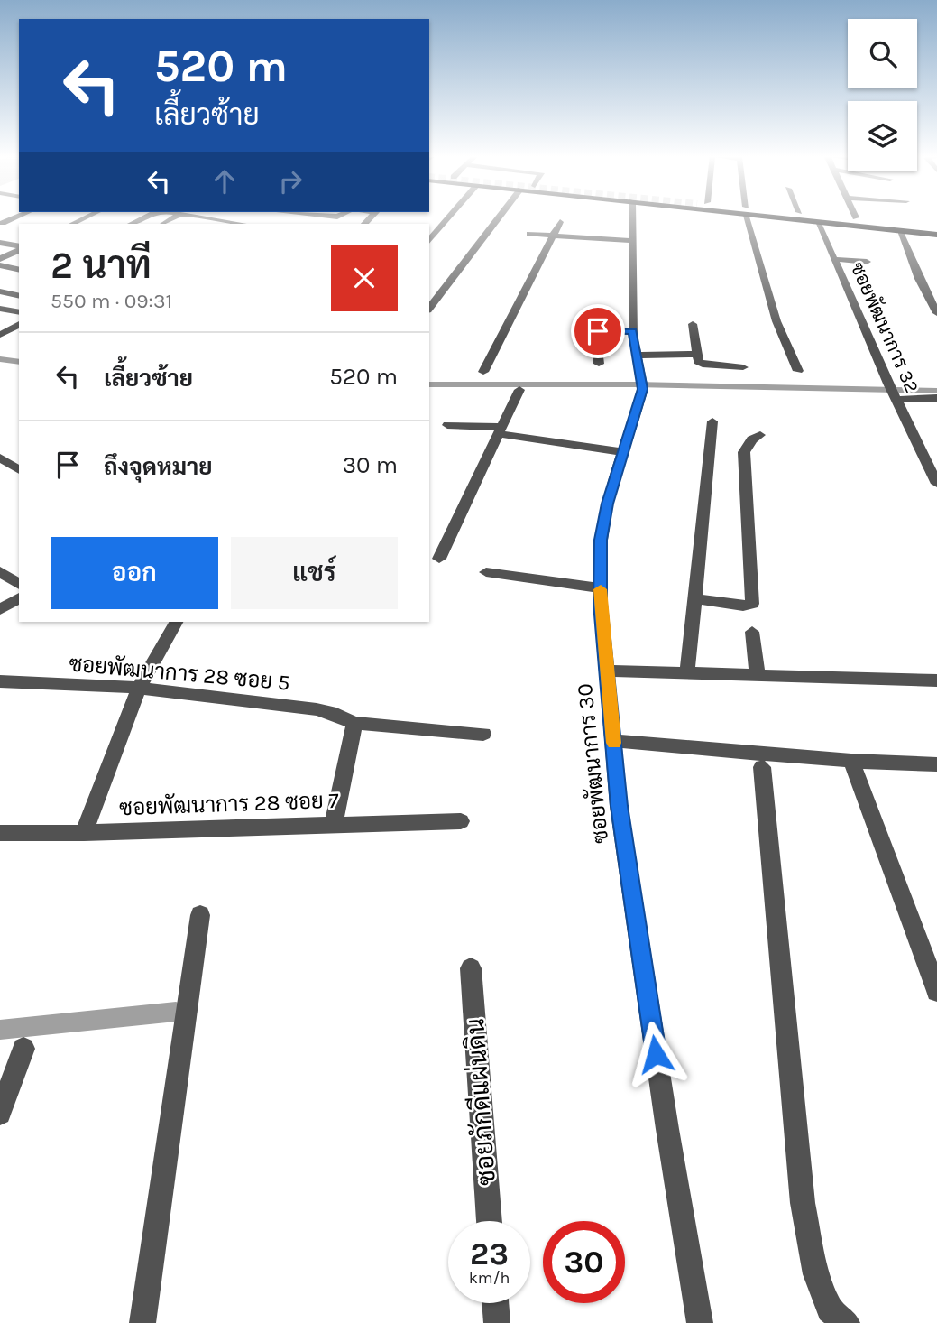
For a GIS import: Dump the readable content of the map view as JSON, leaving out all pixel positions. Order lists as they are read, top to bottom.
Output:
{
  "streets": {
    "street": [
      "ซอยพัฒนาการ 32",
      "ซอยพัฒนาการ 28 ซอย 5",
      "ซอยพัฒนาการ 30",
      "ซอยพัฒนาการ 28 ซอย 7",
      "ซอยภักดีแผ่นดิน"
    ]
  },
  "page": {
    "turn": ["520 m", "เลี้ยวซ้าย"],
    "heading": ["2 นาที", "550 m · 09:31"],
    "list": [
      {
        "name": "เลี้ยวซ้าย",
        "value": "520 m"
      },
      {
        "name": "ถึงจุดหมาย",
        "value": "30 m"
      }
    ],
    "buttons": ["ออก", "แชร์"],
    "speed": "23 km/h",
    "limit": "30"
  }
}
